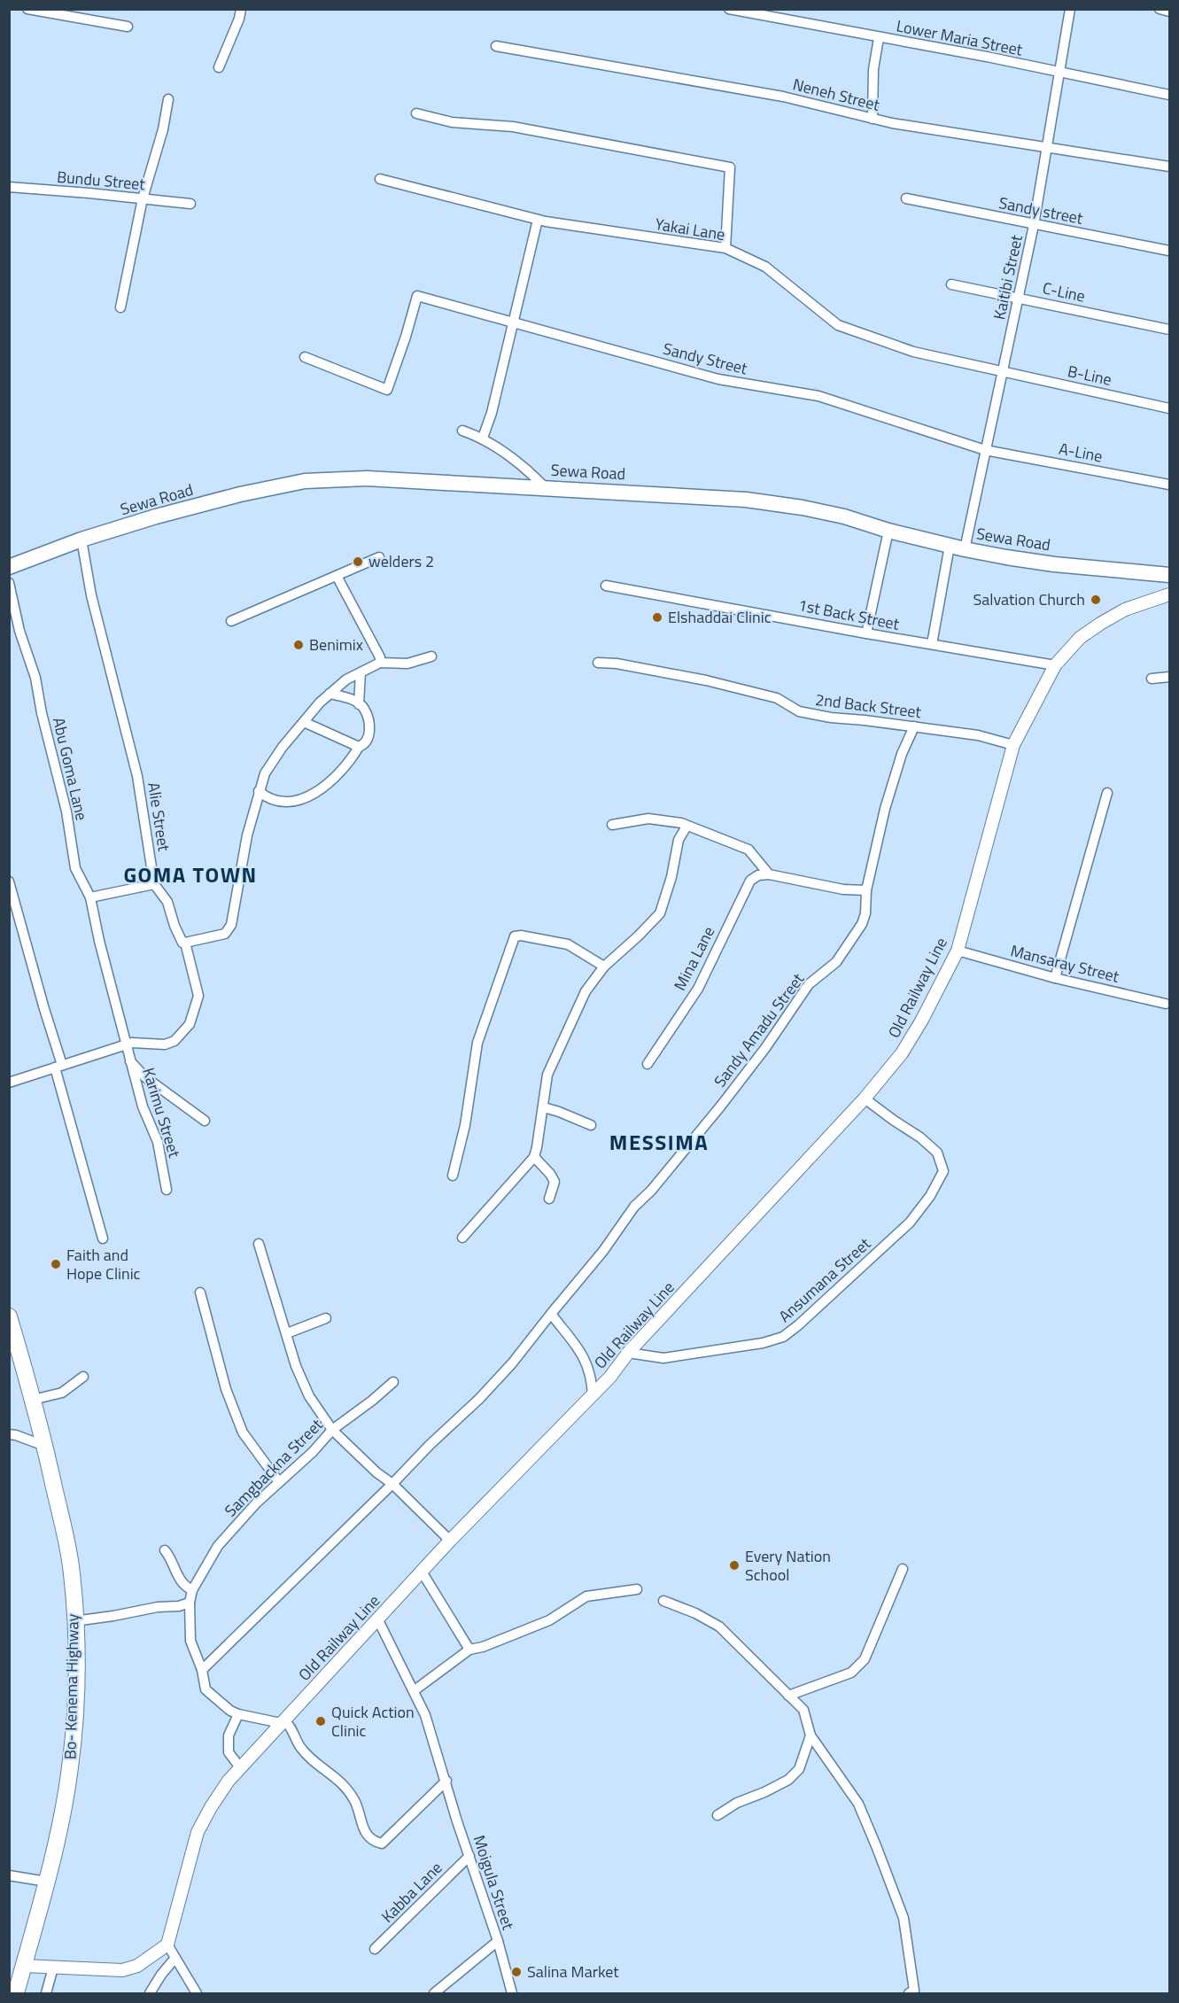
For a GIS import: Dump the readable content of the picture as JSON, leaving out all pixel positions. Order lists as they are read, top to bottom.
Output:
{
  "streets": {
    "highway": ["Bo- Kenema Highway"],
    "main road": ["Sewa Road"],
    "street": [
      "Lower Maria Street",
      "Neneh Street",
      "Bundu Street",
      "Sandy street",
      "Yakai Lane",
      "Kaitibi Street",
      "C-Line",
      "Sandy Street",
      "B-Line",
      "A-Line",
      "1st Back Street",
      "2nd Back Street",
      "Abu Goma Lane",
      "Alie Street",
      "Mina Lane",
      "Mansaray Street",
      "Old Railway Line",
      "Sandy Amadu Street",
      "Karimu Street",
      "Ansumana Street",
      "Samgbackna Street",
      "Moigula Street",
      "Kabba Lane"
    ]
  },
  "crossings": [
    ["Lower Maria Street", "Kaitibi Street"],
    ["Neneh Street", "Kaitibi Street"],
    ["Sandy street", "Kaitibi Street"],
    ["Yakai Lane", "Kaitibi Street"],
    ["Yakai Lane", "B-Line"],
    ["Kaitibi Street", "C-Line"],
    ["Kaitibi Street", "Sandy Street"],
    ["Kaitibi Street", "B-Line"],
    ["Kaitibi Street", "A-Line"],
    ["Kaitibi Street", "Sewa Road"],
    ["Sandy Street", "A-Line"],
    ["Sewa Road", "Alie Street"],
    ["1st Back Street", "Old Railway Line"],
    ["2nd Back Street", "Old Railway Line"],
    ["2nd Back Street", "Sandy Amadu Street"],
    ["Abu Goma Lane", "Alie Street"],
    ["Abu Goma Lane", "Karimu Street"],
    ["Alie Street", "Karimu Street"],
    ["Mansaray Street", "Old Railway Line"],
    ["Old Railway Line", "Ansumana Street"],
    ["Old Railway Line", "Moigula Street"],
    ["Sandy Amadu Street", "Samgbackna Street"],
    ["Moigula Street", "Kabba Lane"]
  ],
  "districts": ["GOMA TOWN", "MESSIMA"],
  "places": [
    "welders 2",
    "Salvation Church",
    "Elshaddai Clinic",
    "Benimix",
    "Faith and Hope Clinic",
    "Every Nation School",
    "Quick Action Clinic",
    "Salina Market"
  ]
}
